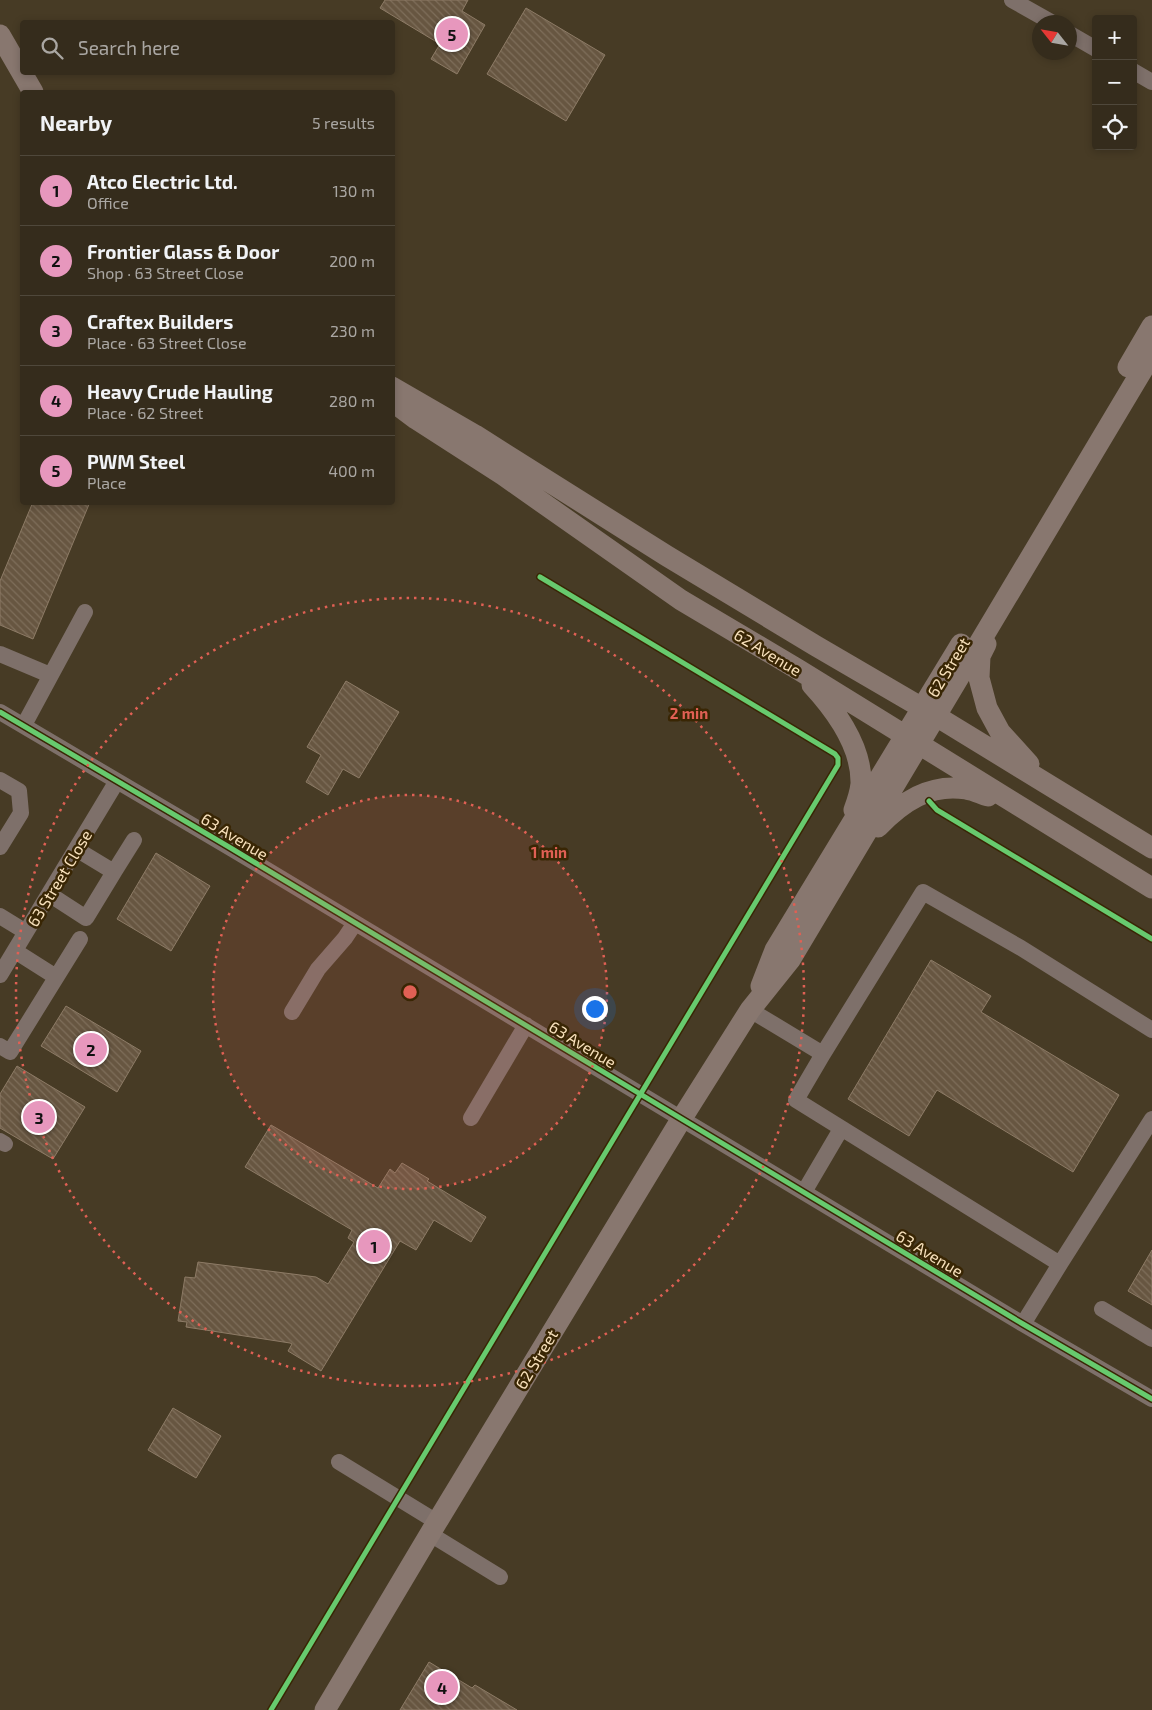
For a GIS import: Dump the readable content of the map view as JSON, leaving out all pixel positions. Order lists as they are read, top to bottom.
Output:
{
  "streets": {
    "main road": ["62 Avenue", "62 Street"],
    "street": ["63 Avenue", "63 Street Close"]
  },
  "crossings": [
    ["62 Avenue", "62 Street"],
    ["62 Street", "63 Avenue"],
    ["63 Avenue", "63 Street Close"]
  ],
  "north": "top left",
  "page": {
    "map_buttons": ["+", "−"],
    "pins": [
      "5",
      "2",
      "3",
      "1",
      "4"
    ],
    "search": "Search here",
    "heading": ["Nearby", "5 results"],
    "list": [
      {
        "mark": "1",
        "name": "Atco Electric Ltd.",
        "note": "Office",
        "value": "130 m"
      },
      {
        "mark": "2",
        "name": "Frontier Glass & Door",
        "note": "Shop · 63 Street Close",
        "value": "200 m"
      },
      {
        "mark": "3",
        "name": "Craftex Builders",
        "note": "Place · 63 Street Close",
        "value": "230 m"
      },
      {
        "mark": "4",
        "name": "Heavy Crude Hauling",
        "note": "Place · 62 Street",
        "value": "280 m"
      },
      {
        "mark": "5",
        "name": "PWM Steel",
        "note": "Place",
        "value": "400 m"
      }
    ]
  },
  "rings": ["2 min", "1 min"]
}
